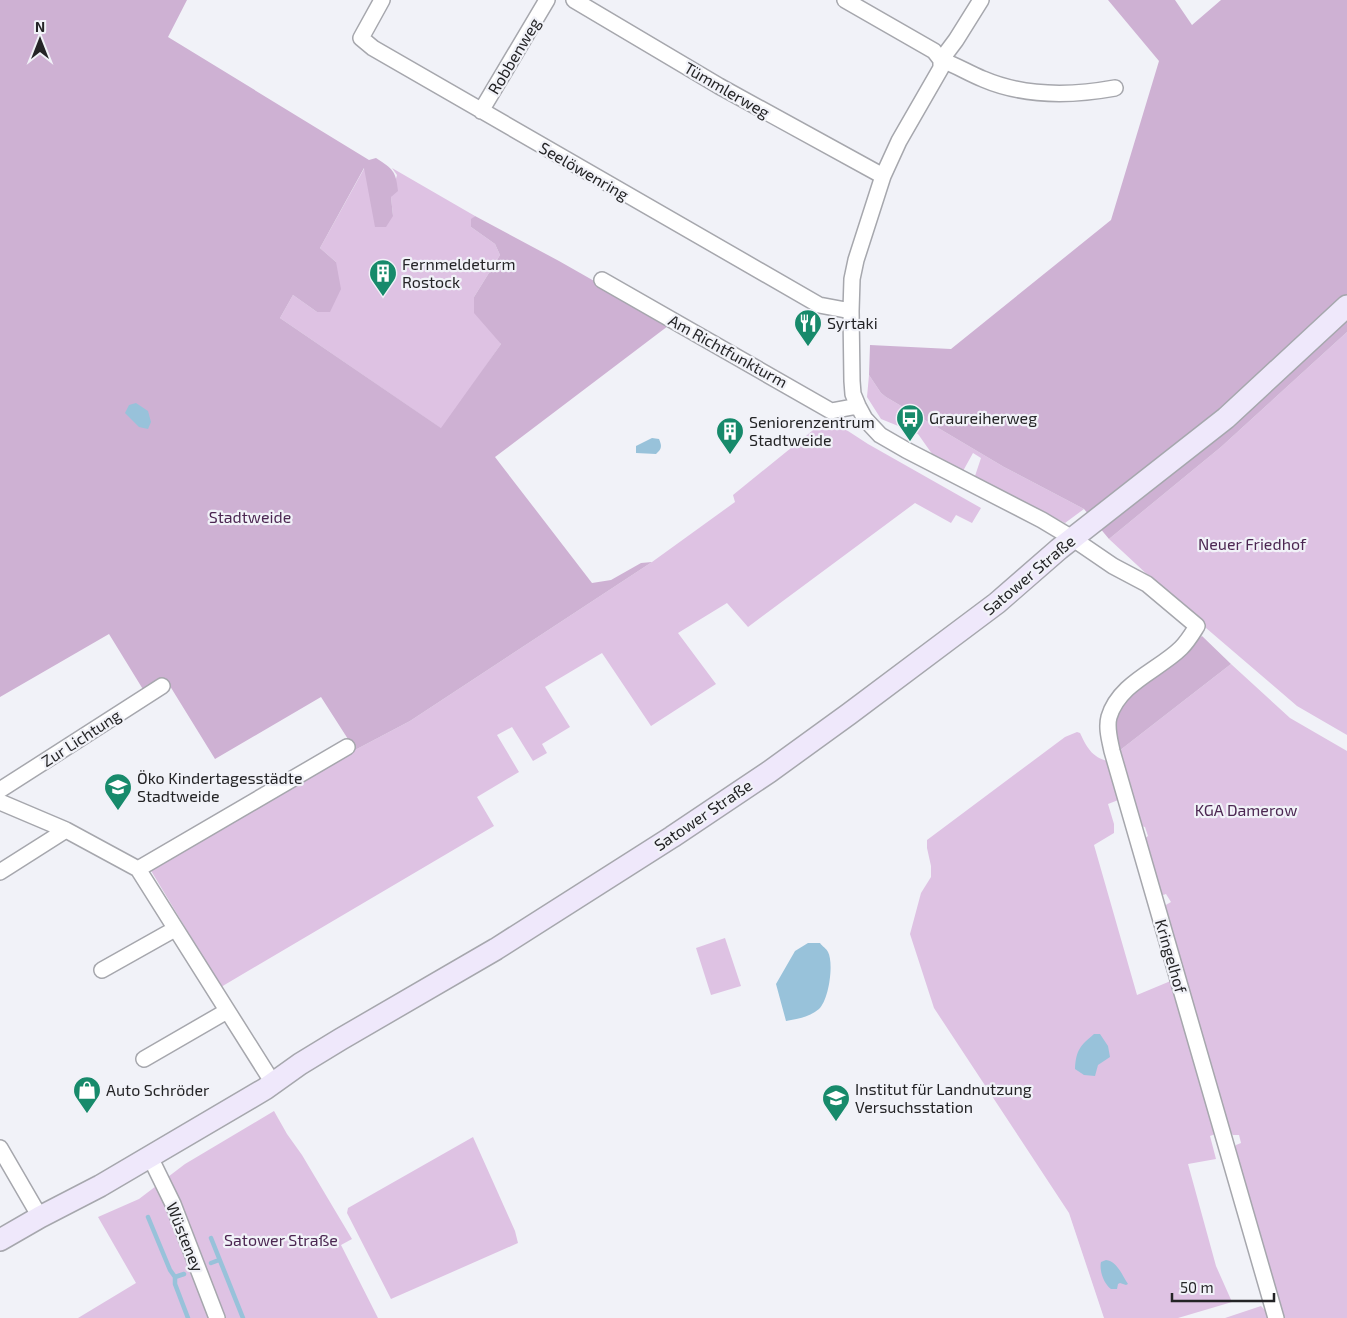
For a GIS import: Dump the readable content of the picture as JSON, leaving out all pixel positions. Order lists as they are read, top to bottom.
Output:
{
  "streets": {
    "main road": ["Satower Straße"],
    "street": [
      "Robbenweg",
      "Tümmlerweg",
      "Seelöwenring",
      "Am Richtfunkturm",
      "Zur Lichtung",
      "Kringelhof",
      "Wüsteney"
    ]
  },
  "crossings": [
    ["Robbenweg", "Seelöwenring"],
    ["Satower Straße", "Kringelhof"],
    ["Satower Straße", "Wüsteney"]
  ],
  "parks": [
    "Stadtweide",
    "Neuer Friedhof",
    "KGA Damerow",
    "Satower Straße"
  ],
  "places": {
    "building": ["Fernmeldeturm Rostock", "Seniorenzentrum Stadtweide"],
    "restaurant": ["Syrtaki"],
    "bus stop": ["Graureiherweg"],
    "school or university": ["Öko Kindertagesstädte Stadtweide", "Institut für Landnutzung Versuchsstation"],
    "shop": ["Auto Schröder"]
  },
  "scale_bar": "50 m",
  "north": "top"
}
